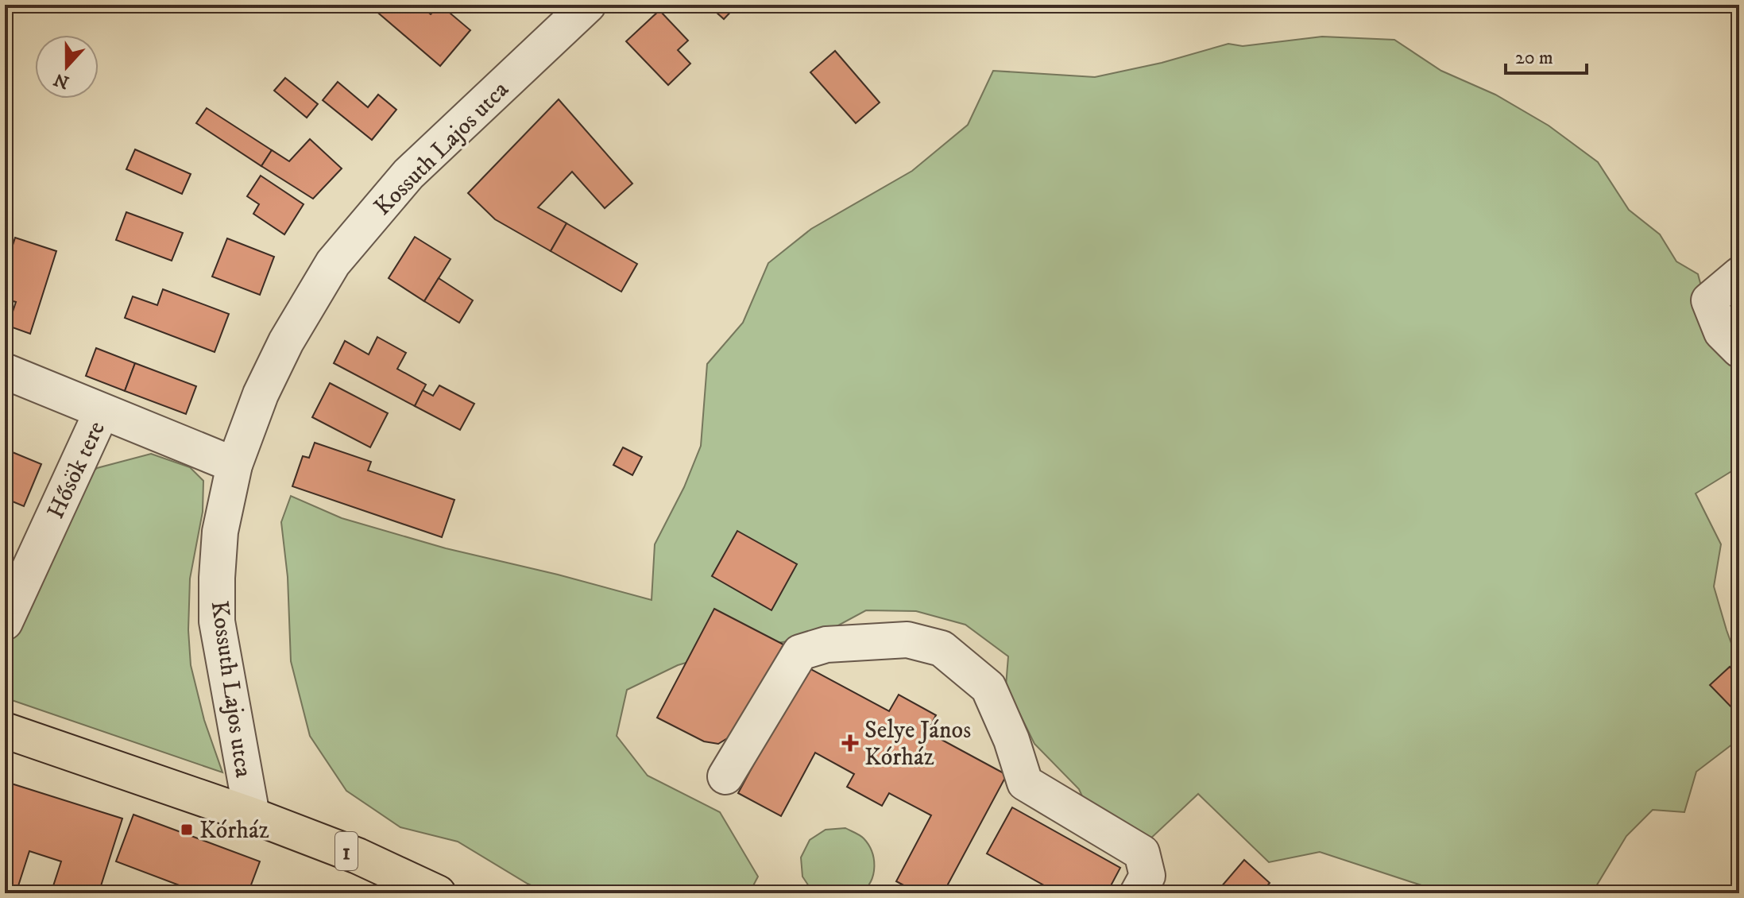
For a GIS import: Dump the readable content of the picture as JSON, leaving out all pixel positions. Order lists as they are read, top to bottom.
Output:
{
  "streets": {
    "main road": ["1"],
    "street": ["Kossuth Lajos utca", "Hősök tere"]
  },
  "crossings": [
    ["Kossuth Lajos utca", "Hősök tere"],
    ["Kossuth Lajos utca", "1"]
  ],
  "places": {
    "health": ["Selye János Kórház"],
    "transit": ["Kórház"]
  },
  "scale_bar": "20 m",
  "north": "bottom"
}
